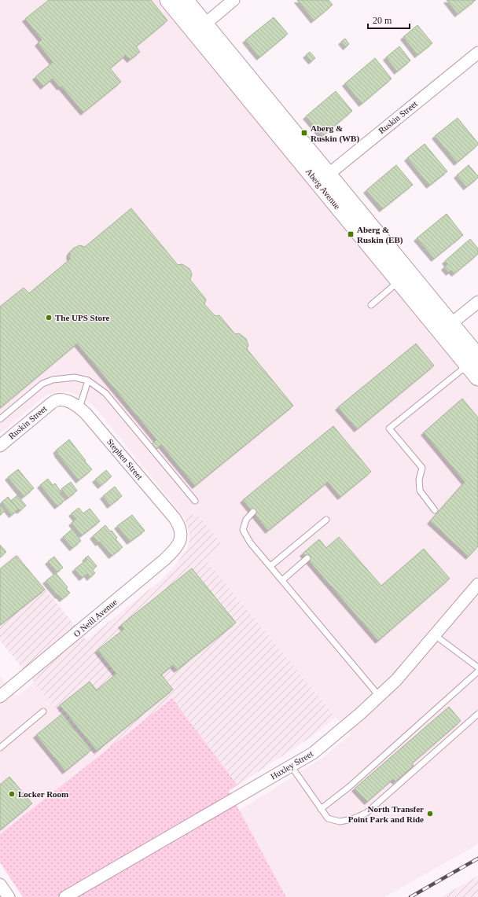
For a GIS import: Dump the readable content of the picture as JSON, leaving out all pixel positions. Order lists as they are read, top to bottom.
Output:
{
  "streets": {
    "street": [
      "Ruskin Street",
      "Aberg Avenue",
      "Stephen Street",
      "O Neill Avenue",
      "Huxley Street"
    ]
  },
  "crossings": [
    ["Ruskin Street", "Aberg Avenue"],
    ["Ruskin Street", "Stephen Street"],
    ["Stephen Street", "O Neill Avenue"]
  ],
  "places": {
    "transit": ["Aberg & Ruskin (WB)", "Aberg & Ruskin (EB)"],
    "other": ["The UPS Store", "Locker Room", "North Transfer Point Park and Ride"]
  },
  "scale_bar": "20 m"
}
